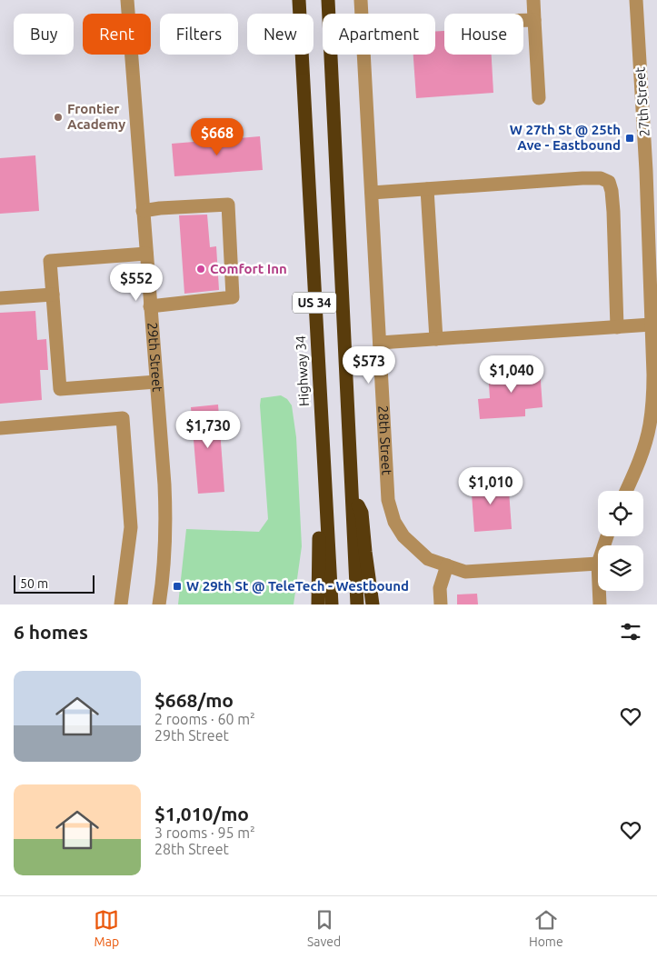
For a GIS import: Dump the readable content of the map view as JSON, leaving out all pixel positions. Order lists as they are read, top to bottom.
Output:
{
  "streets": {
    "highway": ["US 34", "Highway 34"],
    "street": ["27th Street", "29th Street", "28th Street"]
  },
  "places": {
    "other": ["Frontier Academy", "Comfort Inn"],
    "transit": ["W 27th St @ 25th Ave - Eastbound", "W 29th St @ TeleTech - Westbound"]
  },
  "scale_bar": "50 m",
  "page": {
    "chip": [
      "Buy",
      "Rent",
      "Filters",
      "New",
      "Apartment",
      "House"
    ],
    "price": [
      "$668",
      "$552",
      "$573",
      "$1,040",
      "$1,730",
      "$1,010"
    ],
    "scale": "50 m",
    "heading": "6 homes",
    "list": [
      {
        "name": "$668/mo",
        "note": "2 rooms · 60 m² · 29th Street"
      },
      {
        "name": "$1,010/mo",
        "note": "3 rooms · 95 m² · 28th Street"
      }
    ],
    "tabs": ["Map", "Saved", "Home"]
  }
}
